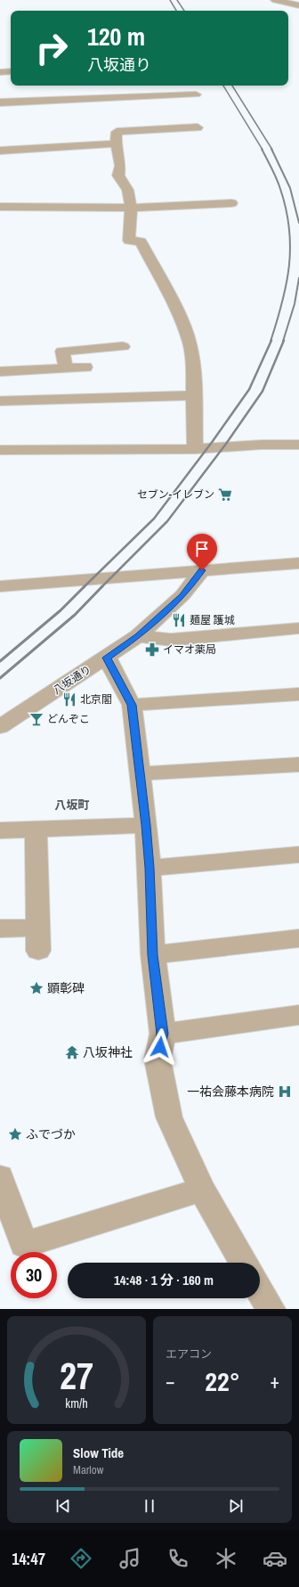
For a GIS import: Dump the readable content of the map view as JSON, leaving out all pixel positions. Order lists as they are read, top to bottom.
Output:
{
  "streets": {
    "street": ["八坂通り"]
  },
  "districts": ["八坂町"],
  "places": {
    "supermarket": ["セブン-イレブン"],
    "restaurant": ["麺屋 護城", "北京閣"],
    "pharmacy": ["イマオ薬局"],
    "bar": ["どんぞこ"],
    "place": ["顕彰碑", "ふでづか"],
    "temple": ["八坂神社"],
    "hospital": ["一祐会藤本病院"]
  },
  "page": {
    "turn": ["120 m", "八坂通り"],
    "limit": "30",
    "trip": "14:48 · 1 分 · 160 m",
    "tile": "エアコン",
    "heat": ["−", "22°", "+"],
    "song": ["Slow Tide", "Marlow"],
    "tabs": "14:47",
    "gauge": ["27", "km/h"]
  }
}
